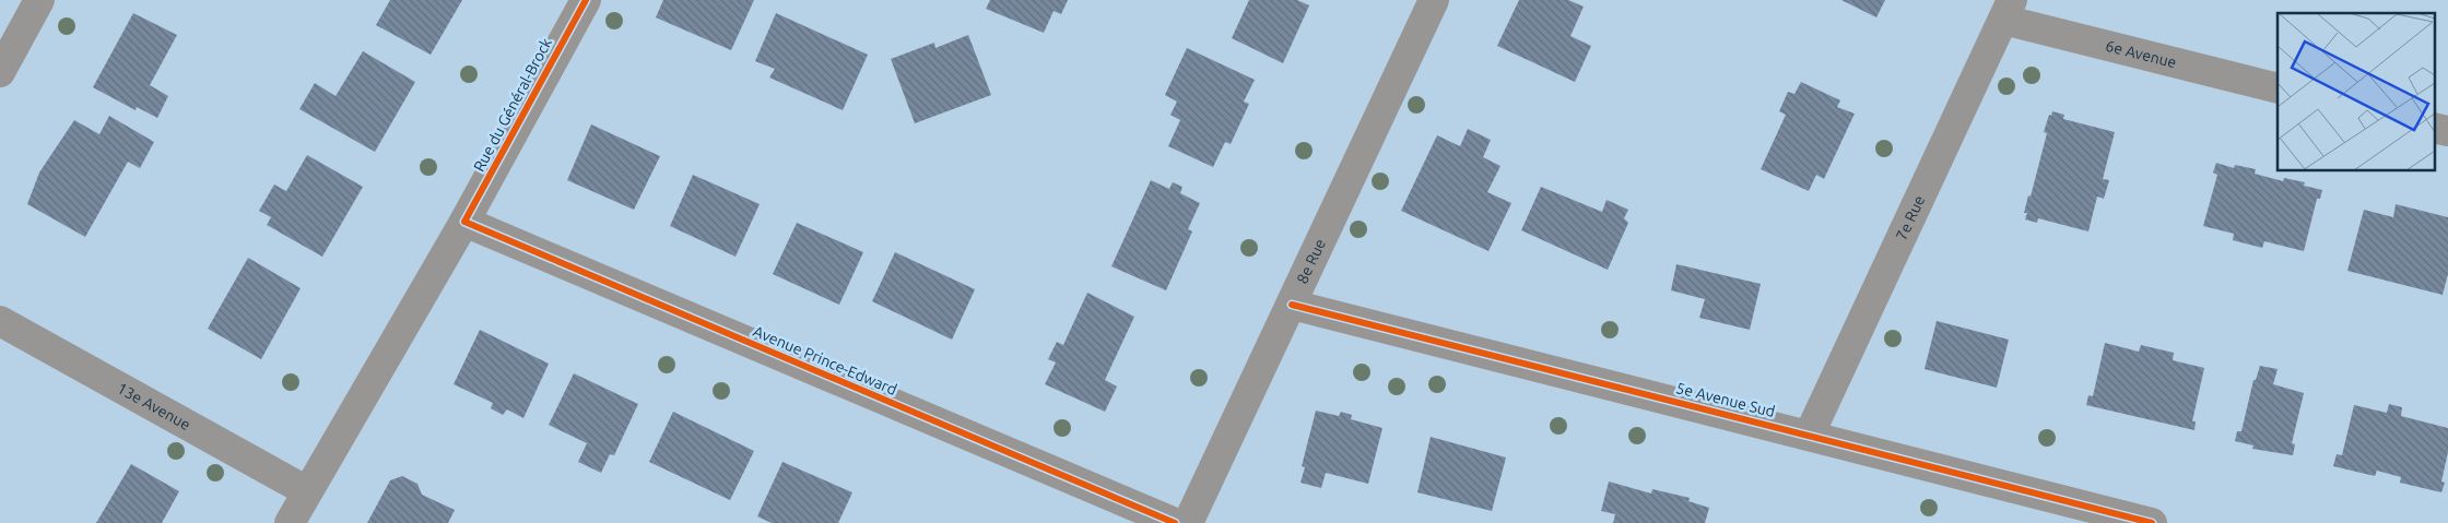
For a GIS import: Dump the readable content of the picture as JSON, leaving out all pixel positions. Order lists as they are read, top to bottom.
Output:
{
  "streets": {
    "street": [
      "6e Avenue",
      "Rue du Général-Brock",
      "7e Rue",
      "8e Rue",
      "Avenue Prince-Edward",
      "5e Avenue Sud",
      "13e Avenue"
    ]
  },
  "crossings": [
    ["6e Avenue", "7e Rue"],
    ["Rue du Général-Brock", "Avenue Prince-Edward"],
    ["Rue du Général-Brock", "13e Avenue"],
    ["7e Rue", "5e Avenue Sud"],
    ["8e Rue", "5e Avenue Sud"]
  ]
}
